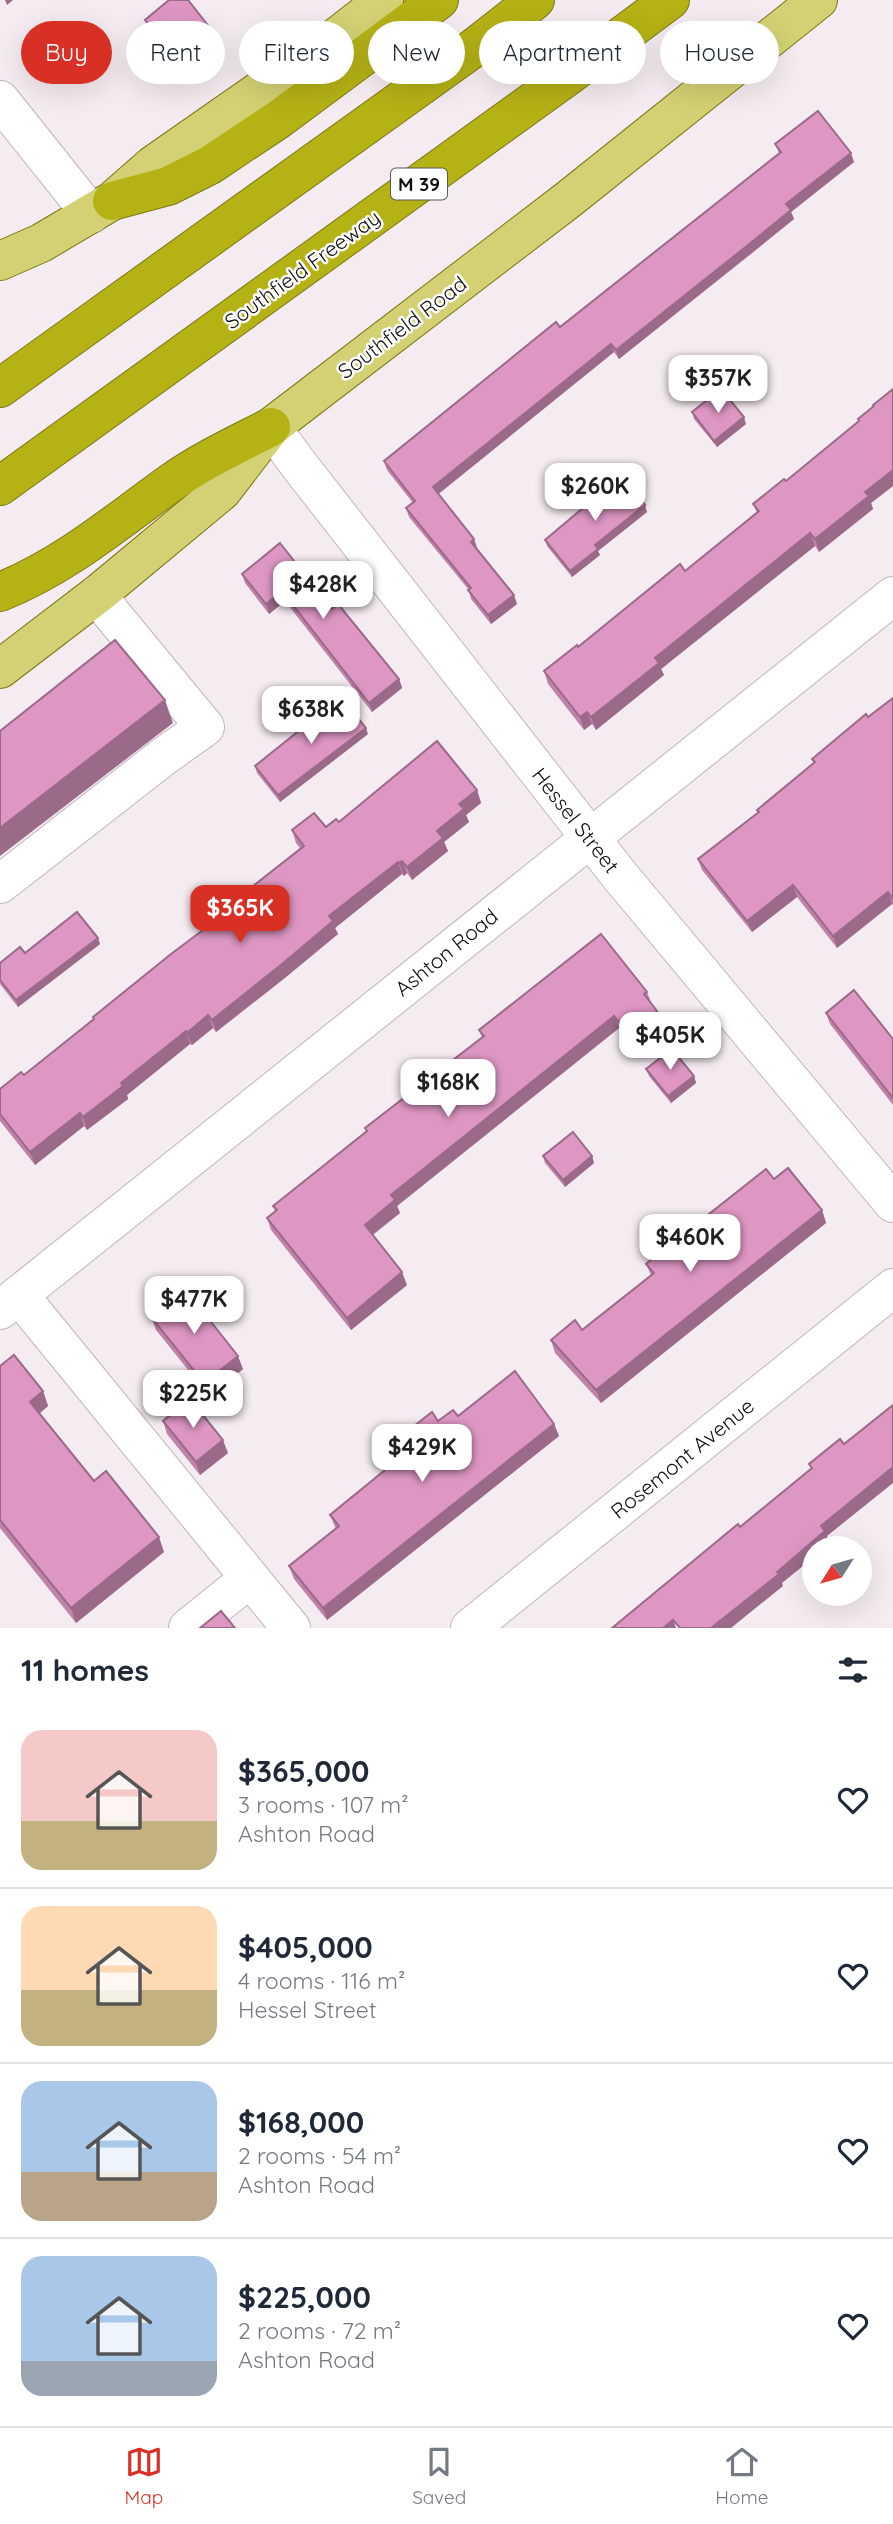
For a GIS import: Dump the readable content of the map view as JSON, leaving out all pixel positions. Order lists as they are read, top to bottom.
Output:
{
  "streets": {
    "highway": ["M 39", "Southfield Freeway"],
    "main road": ["Southfield Road"],
    "street": ["Hessel Street", "Ashton Road", "Rosemont Avenue"]
  },
  "crossings": [
    ["Southfield Road", "Hessel Street"],
    ["Hessel Street", "Ashton Road"]
  ],
  "north": "bottom left",
  "page": {
    "chip": [
      "Buy",
      "Rent",
      "Filters",
      "New",
      "Apartment",
      "House"
    ],
    "price": [
      "$357K",
      "$260K",
      "$428K",
      "$638K",
      "$365K",
      "$405K",
      "$168K",
      "$460K",
      "$477K",
      "$225K",
      "$429K"
    ],
    "heading": "11 homes",
    "list": [
      {
        "name": "$365,000",
        "note": "3 rooms · 107 m² · Ashton Road"
      },
      {
        "name": "$405,000",
        "note": "4 rooms · 116 m² · Hessel Street"
      },
      {
        "name": "$168,000",
        "note": "2 rooms · 54 m² · Ashton Road"
      },
      {
        "name": "$225,000",
        "note": "2 rooms · 72 m² · Ashton Road"
      }
    ],
    "tabs": ["Map", "Saved", "Home"]
  }
}
